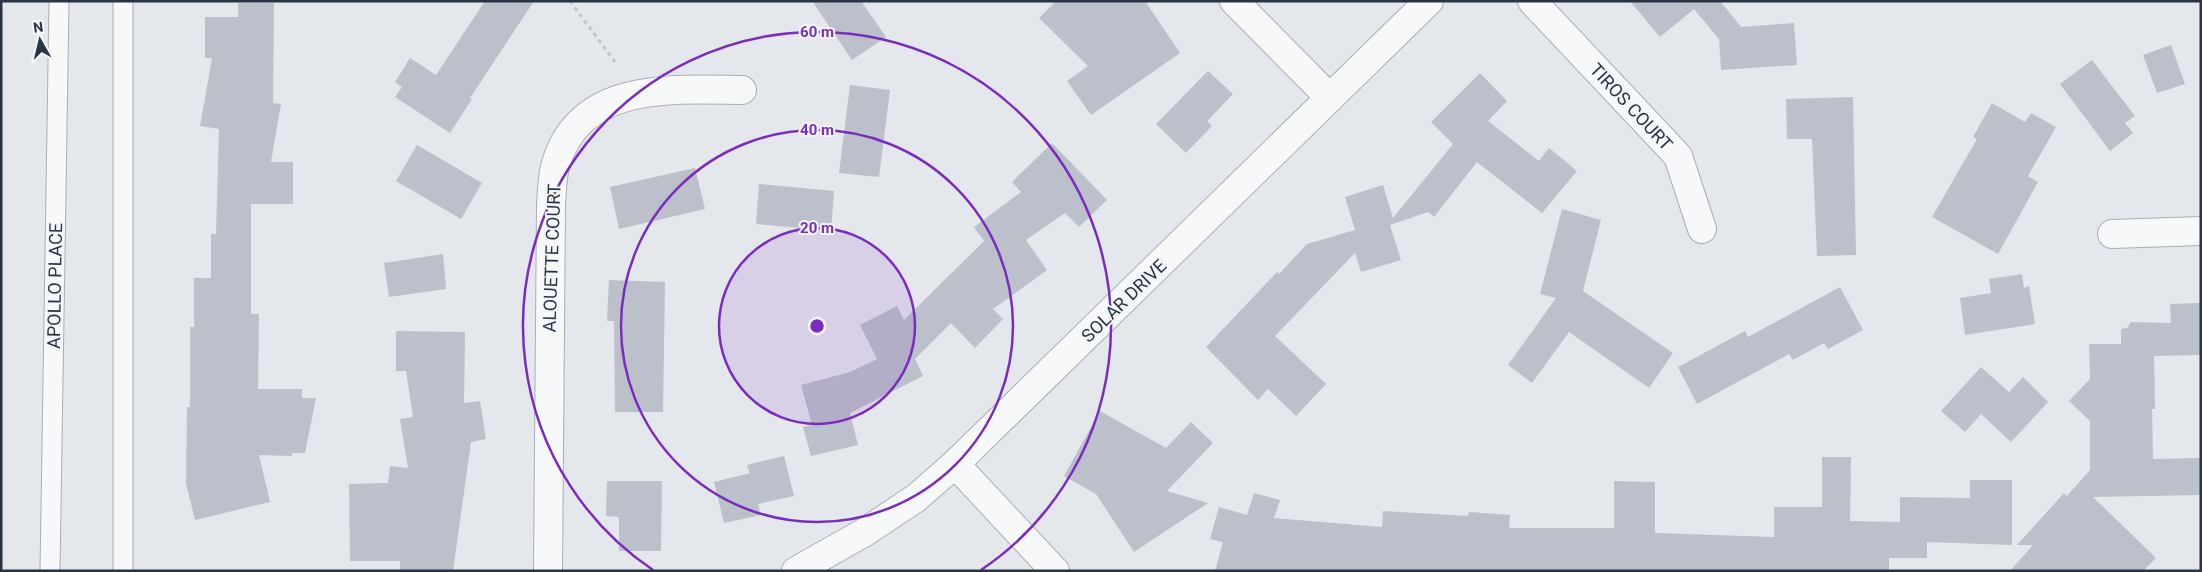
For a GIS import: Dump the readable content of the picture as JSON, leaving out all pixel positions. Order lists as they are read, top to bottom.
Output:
{
  "streets": {
    "street": ["TIROS COURT", "ALOUETTE COURT", "SOLAR DRIVE"],
    "lane": ["APOLLO PLACE"]
  },
  "north": "top",
  "rings": ["60 m", "40 m", "20 m"]
}
